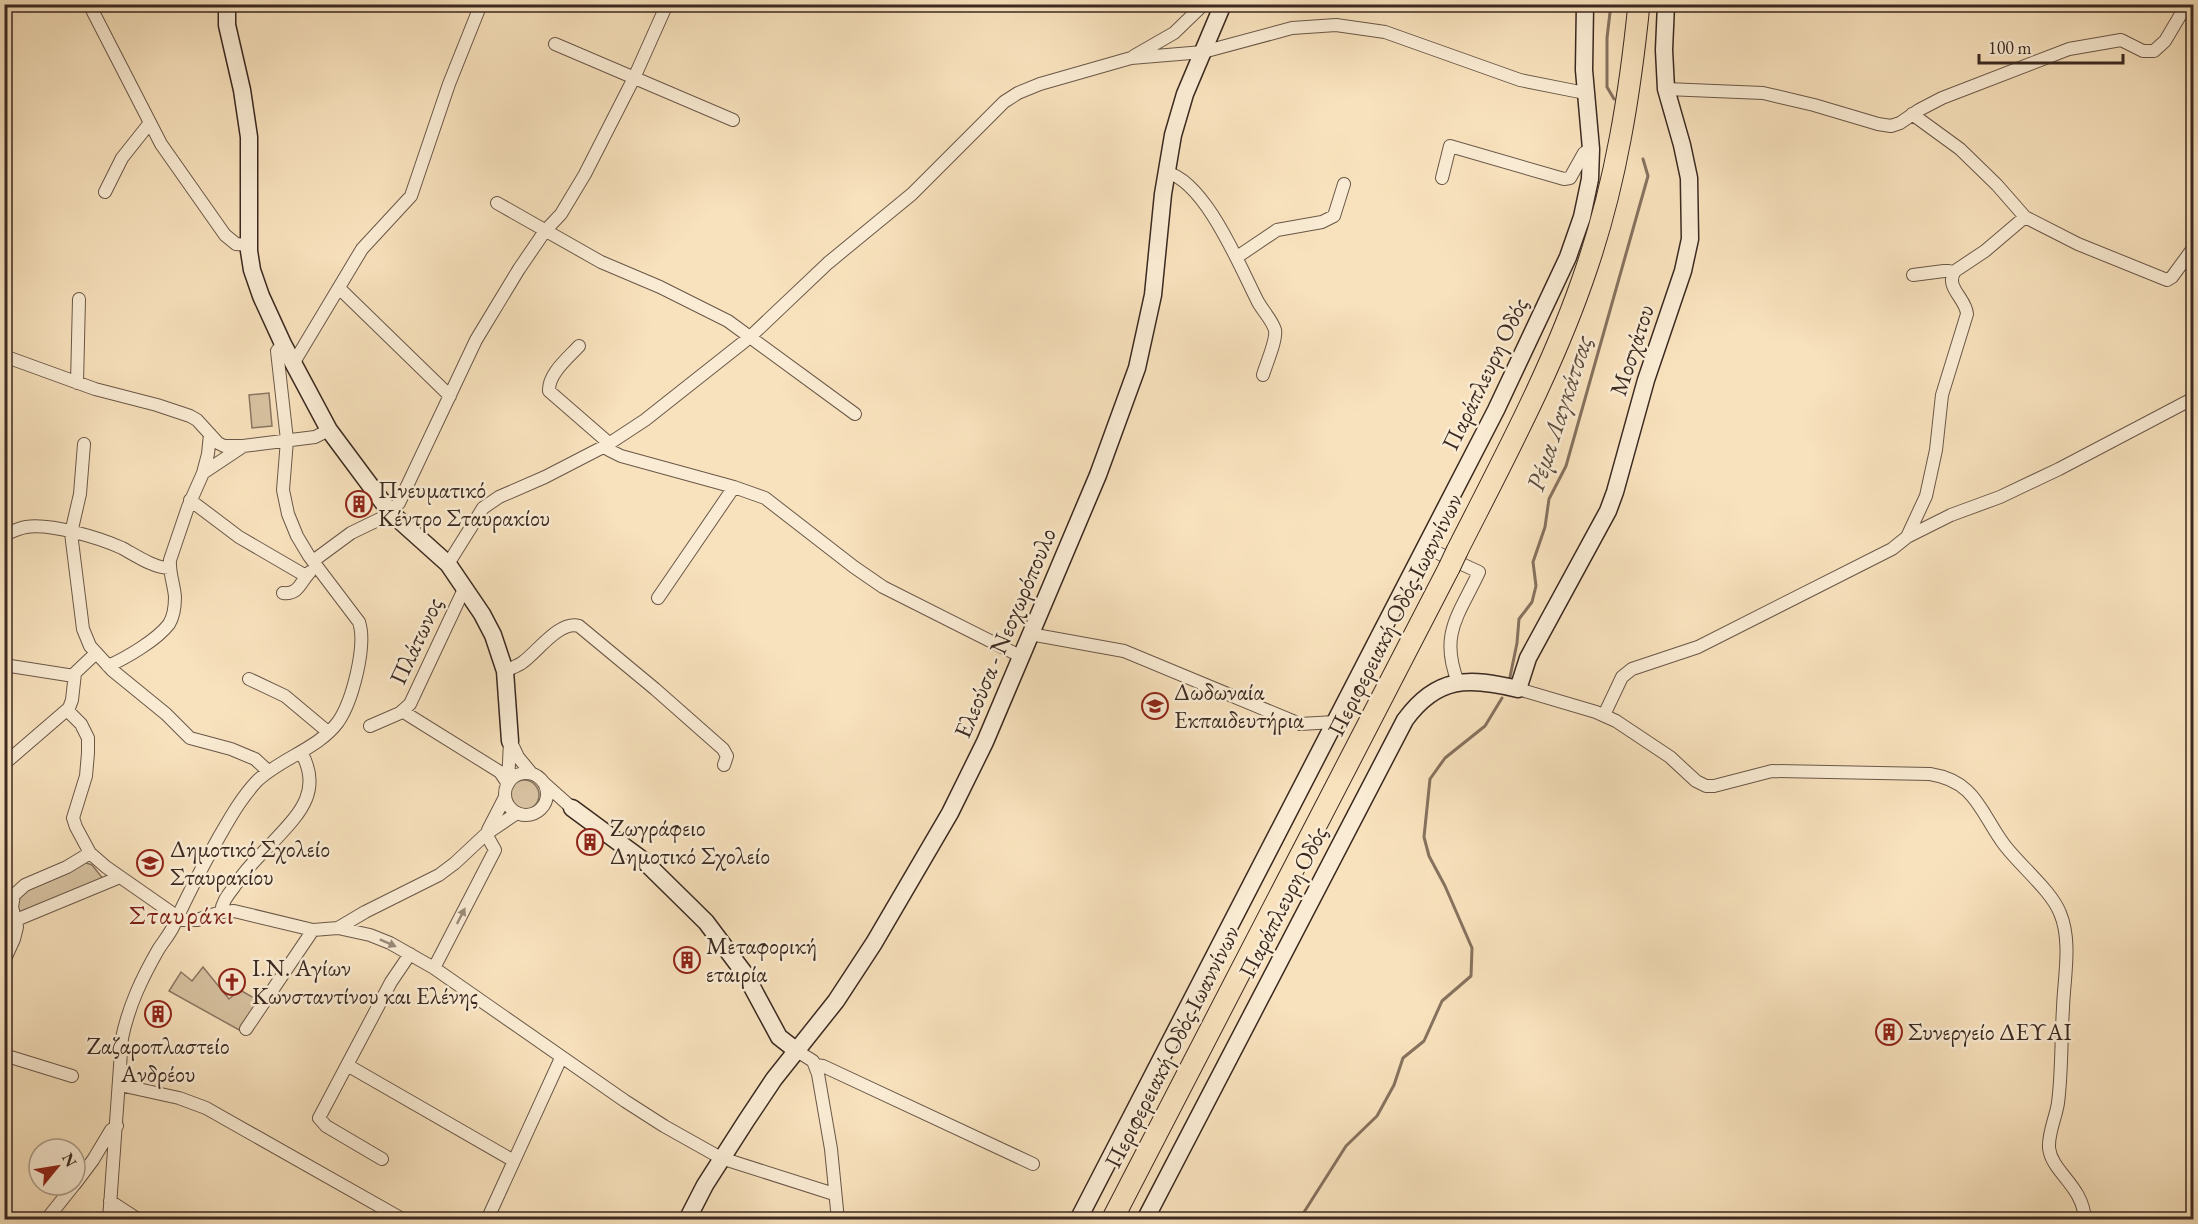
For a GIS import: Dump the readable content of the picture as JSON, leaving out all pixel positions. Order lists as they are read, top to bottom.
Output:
{
  "streets": {
    "highway": ["Περιφερειακή Οδός Ιωαννίνων"],
    "street": [
      "Μοσχάτου",
      "Παράπλευρη Οδός",
      "Ελεούσα - Νεοχωρόπουλο",
      "Πλάτωνος"
    ]
  },
  "crossings": [
    ["Μοσχάτου", "Παράπλευρη Οδός"]
  ],
  "districts": ["Σταυράκι"],
  "water": ["Ρέμα Λαγκάτσας"],
  "places": {
    "building": [
      "Πνευματικό Κέντρο Σταυρακίου",
      "Ζωγράφειο Δημοτικό Σχολείο",
      "Μεταφορική εταιρία",
      "Ζαζαροπλαστείο Ανδρέου",
      "Συνεργείο ΔΕΥΑΙ"
    ],
    "school or university": ["Δωδωναία Εκπαιδευτήρια", "Δημοτικό Σχολείο Σταυρακίου"],
    "church": ["Ι.Ν. Αγίων Κωνσταντίνου και Ελένης"]
  },
  "scale_bar": "100 m",
  "north": "top right"
}
